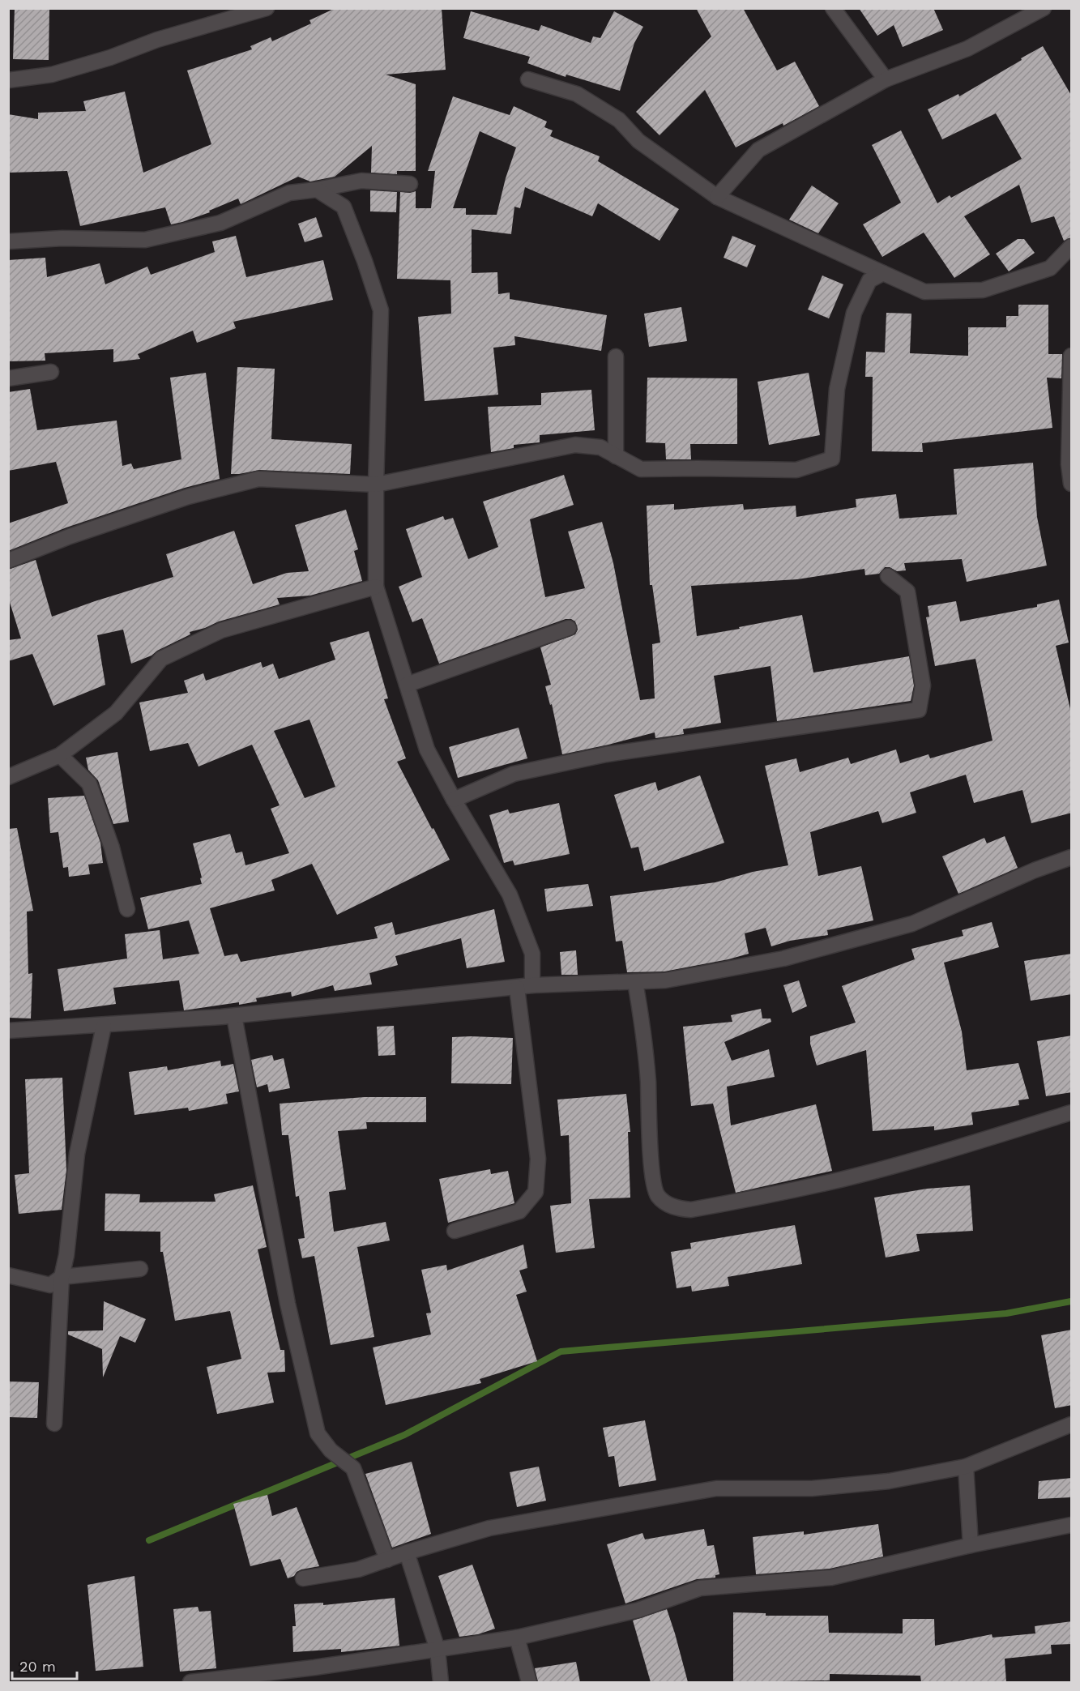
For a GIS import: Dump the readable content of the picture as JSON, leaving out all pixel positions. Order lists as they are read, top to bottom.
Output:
{
  "scale_bar": "20 m"
}
